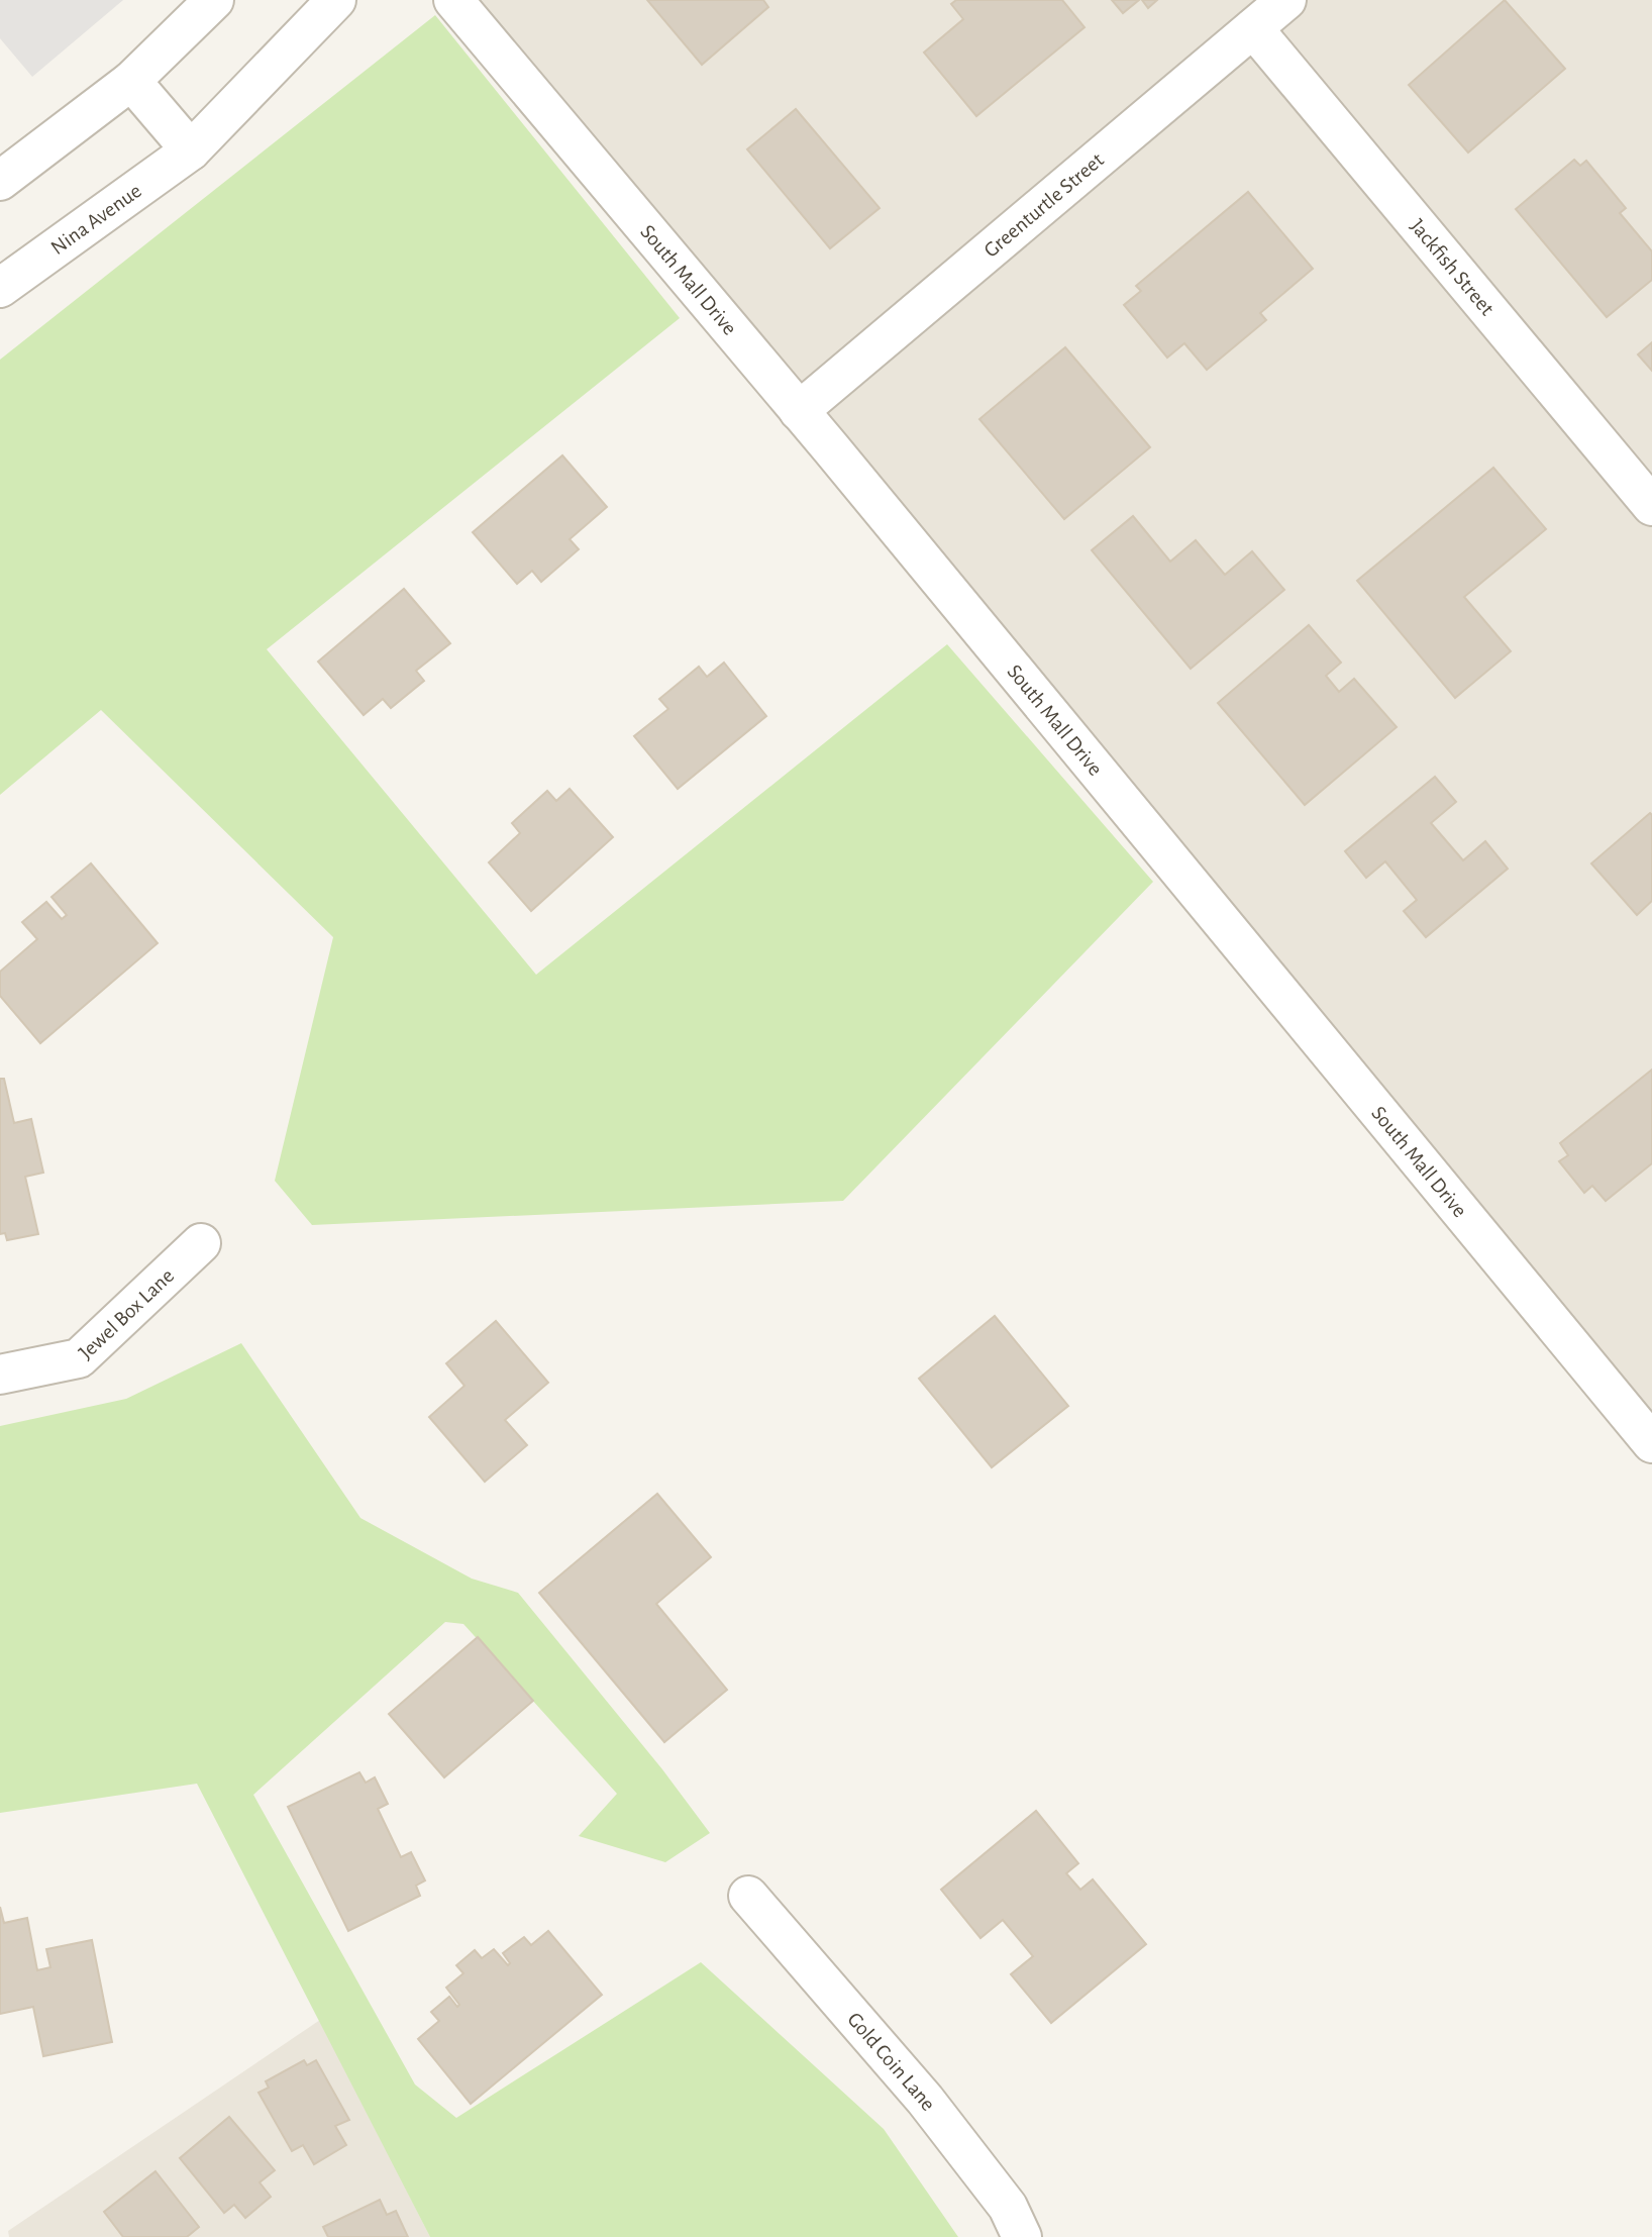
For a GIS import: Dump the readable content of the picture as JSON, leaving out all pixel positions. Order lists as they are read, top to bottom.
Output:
{
  "streets": {
    "street": [
      "Greenturtle Street",
      "Nina Avenue",
      "Jackfish Street",
      "South Mall Drive",
      "Jewel Box Lane",
      "Gold Coin Lane"
    ]
  },
  "crossings": [
    ["Greenturtle Street", "Jackfish Street"],
    ["Greenturtle Street", "South Mall Drive"]
  ]
}
